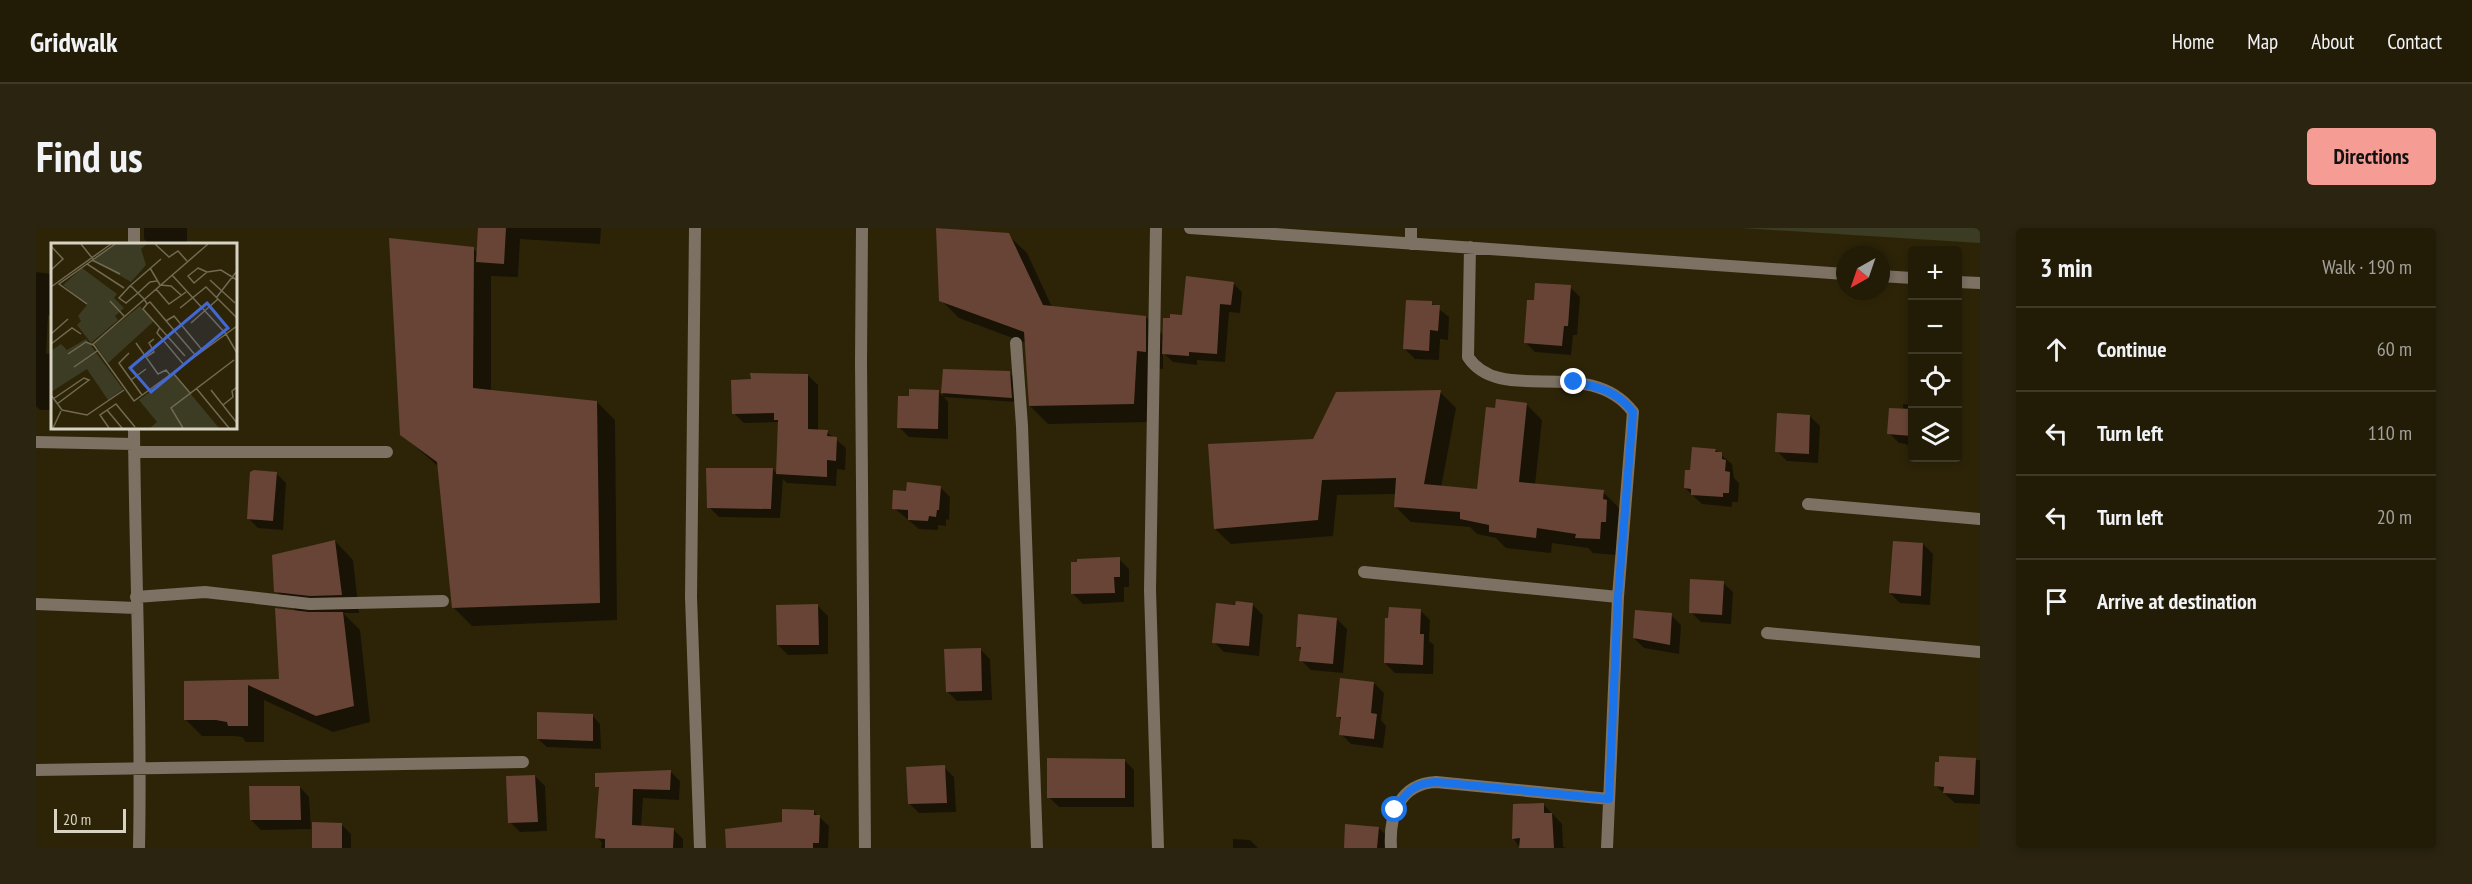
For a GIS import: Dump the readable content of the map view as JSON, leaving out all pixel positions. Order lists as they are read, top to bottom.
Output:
{
  "scale_bar": "20 m",
  "north": "bottom left",
  "page": {
    "header": "Gridwalk",
    "nav": [
      "Home",
      "Map",
      "About",
      "Contact"
    ],
    "buttons": "Directions",
    "title": "Find us",
    "heading": ["3 min", "Walk · 190 m"],
    "map_buttons": ["+", "−"],
    "list": [
      ["Continue", "60 m"],
      ["Turn left", "110 m"],
      ["Turn left", "20 m"],
      "Arrive at destination"
    ],
    "scale": "20 m"
  }
}
